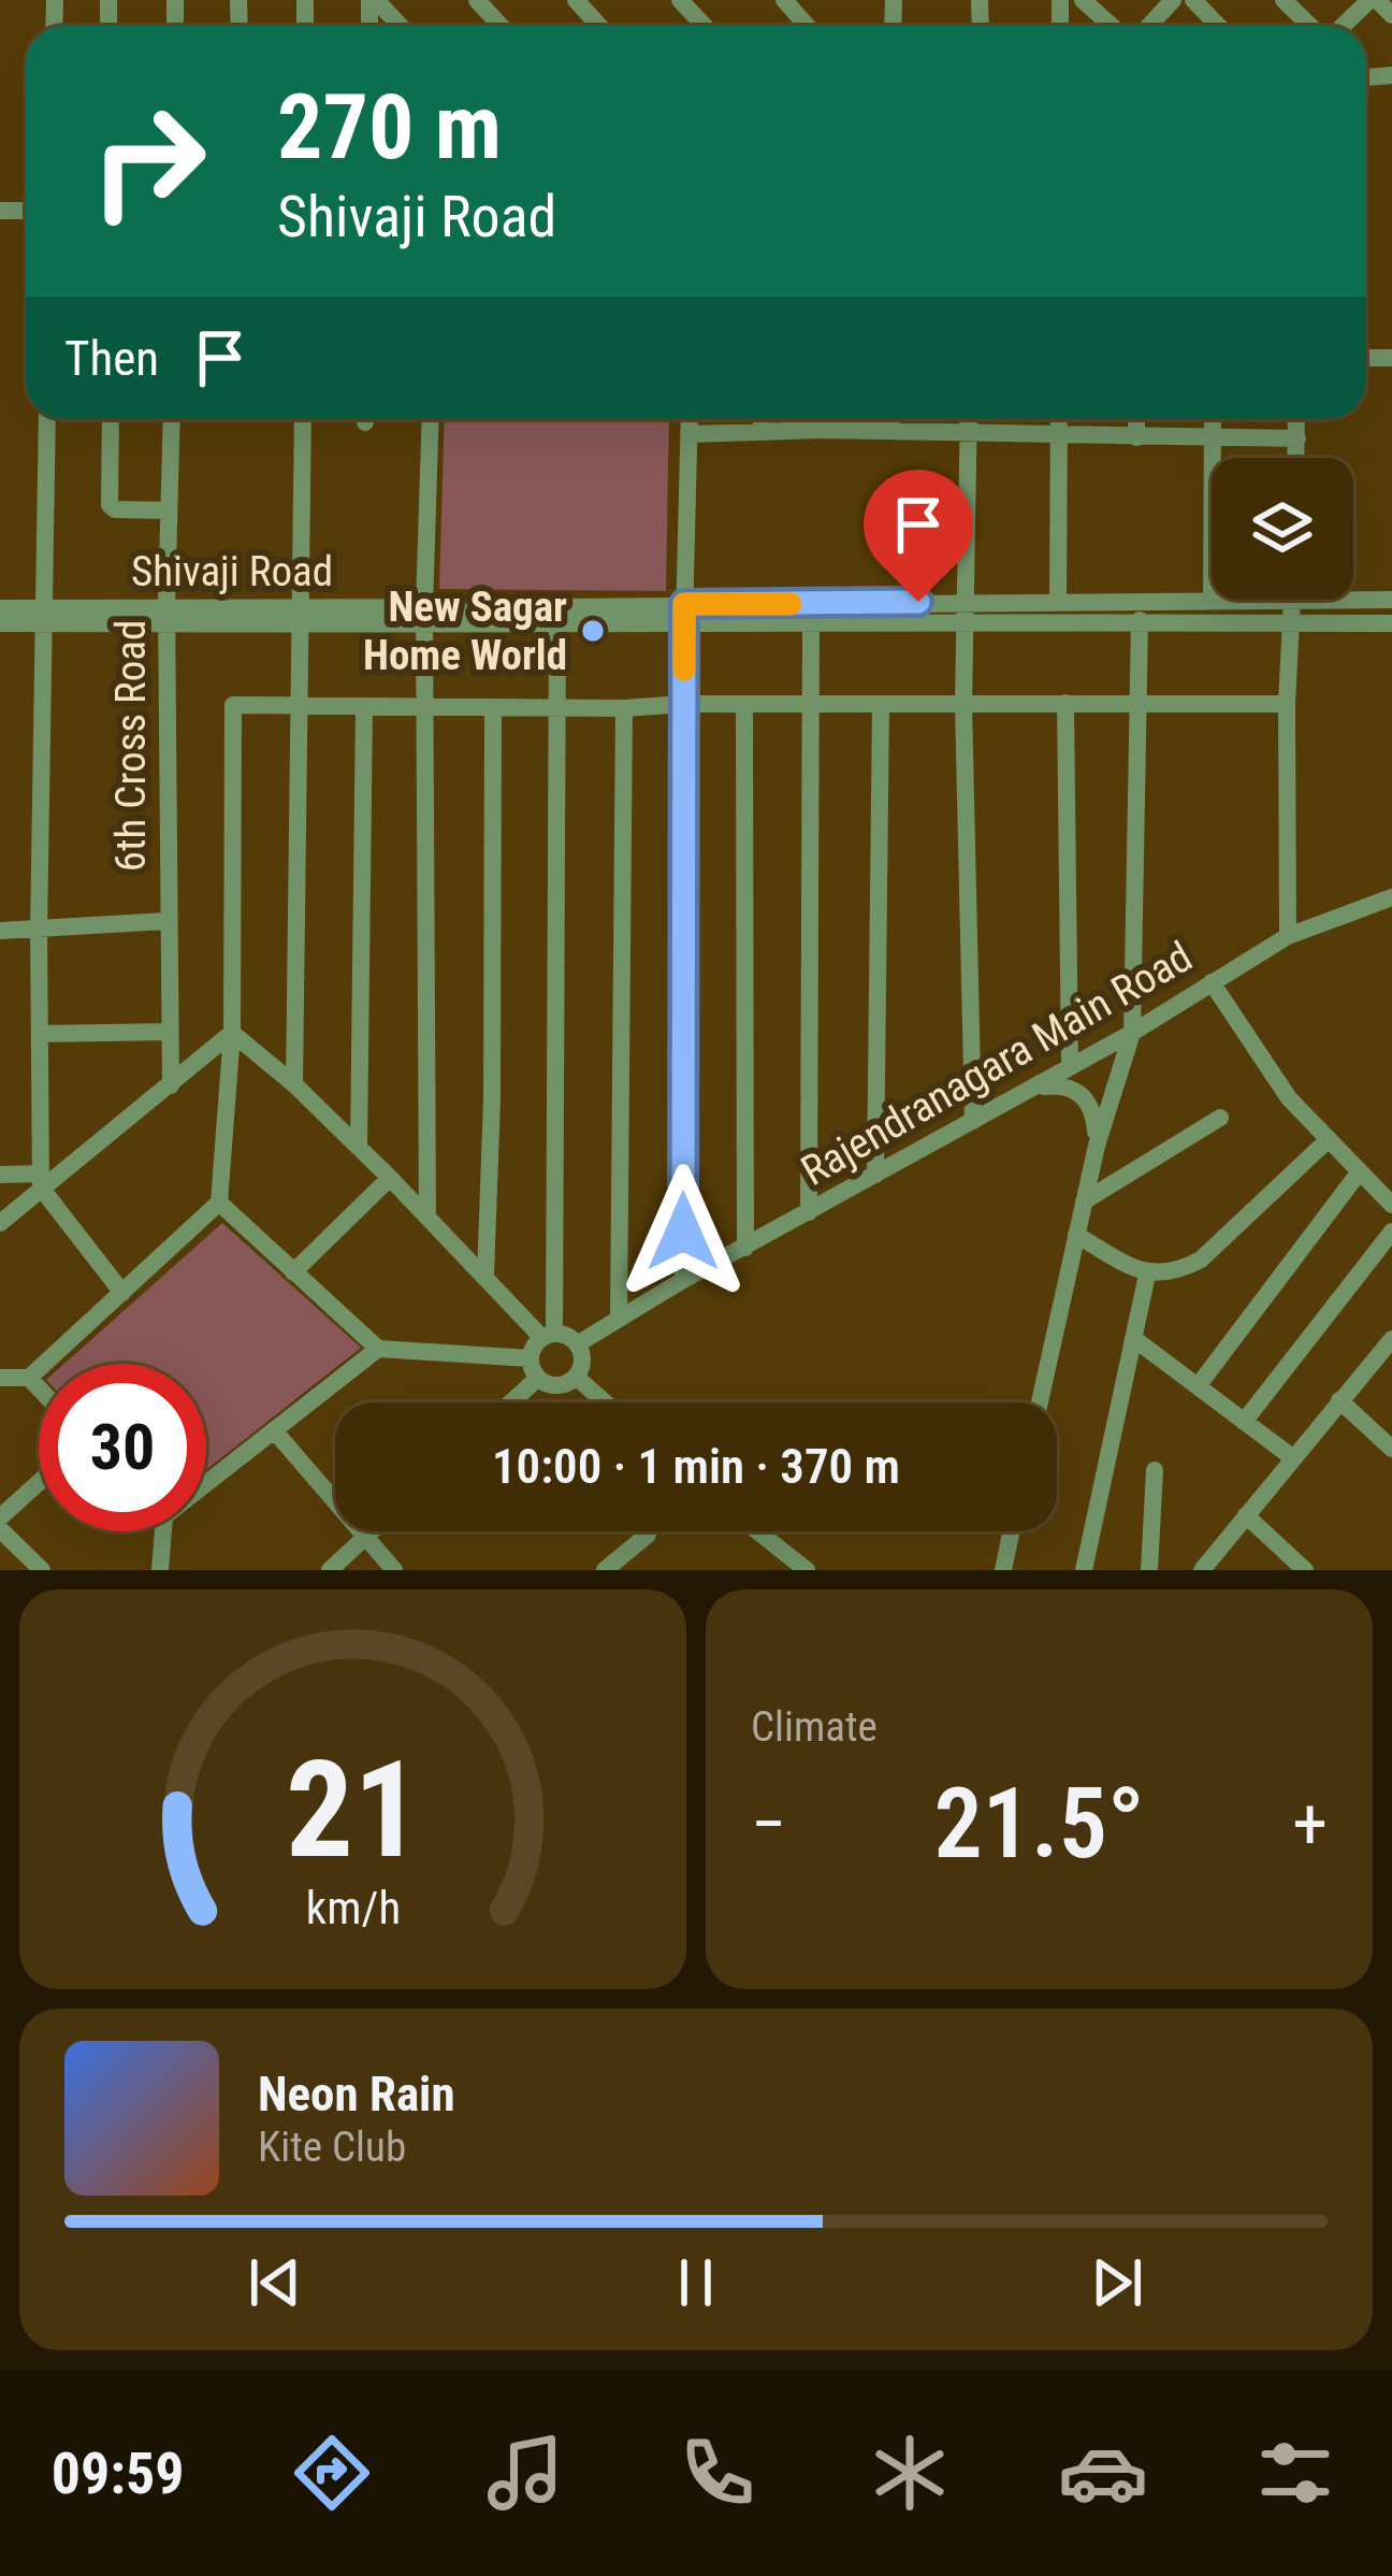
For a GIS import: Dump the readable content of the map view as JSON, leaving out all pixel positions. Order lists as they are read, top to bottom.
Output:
{
  "streets": {
    "street": ["Shivaji Road", "6th Cross Road", "Rajendranagara Main Road"]
  },
  "crossings": [
    ["Shivaji Road", "6th Cross Road"]
  ],
  "places": ["New Sagar Home World"],
  "page": {
    "turn": ["270 m", "Shivaji Road"],
    "then": "Then",
    "limit": "30",
    "trip": "10:00 · 1 min · 370 m",
    "tile": "Climate",
    "heat": ["−", "21.5°", "+"],
    "song": ["Neon Rain", "Kite Club"],
    "tabs": "09:59",
    "gauge": ["21", "km/h"]
  }
}
